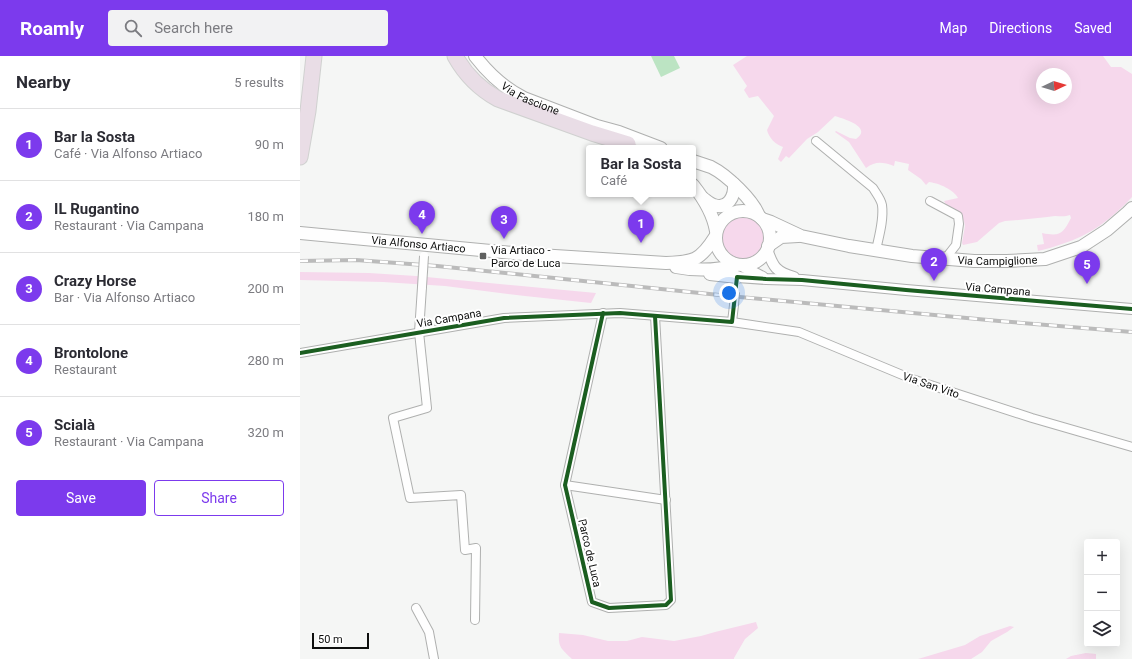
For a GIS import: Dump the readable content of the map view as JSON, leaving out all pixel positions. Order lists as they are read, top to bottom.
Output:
{
  "streets": {
    "main road": ["Via Fascione", "Via Alfonso Artiaco", "Via Campiglione"],
    "street": ["Via Campana", "Via San Vito", "Parco de Luca"]
  },
  "crossings": [
    ["Via Campiglione", "Via Campana"],
    ["Via Campana", "Via San Vito"],
    ["Via Campana", "Parco de Luca"],
    ["Via San Vito", "Parco de Luca"]
  ],
  "places": {
    "transit": ["Via Artiaco - Parco de Luca"]
  },
  "scale_bar": "50 m",
  "north": "right",
  "page": {
    "header": "Roamly",
    "search": "Search here",
    "nav": ["Map", "Directions", "Saved"],
    "heading": ["Nearby", "5 results"],
    "list": [
      {
        "mark": "1",
        "name": "Bar la Sosta",
        "note": "Café · Via Alfonso Artiaco",
        "value": "90 m"
      },
      {
        "mark": "2",
        "name": "IL Rugantino",
        "note": "Restaurant · Via Campana",
        "value": "180 m"
      },
      {
        "mark": "3",
        "name": "Crazy Horse",
        "note": "Bar · Via Alfonso Artiaco",
        "value": "200 m"
      },
      {
        "mark": "4",
        "name": "Brontolone",
        "note": "Restaurant",
        "value": "280 m"
      },
      {
        "mark": "5",
        "name": "Scialà",
        "note": "Restaurant · Via Campana",
        "value": "320 m"
      }
    ],
    "popup": ["Bar la Sosta", "Café"],
    "pins": [
      "4",
      "3",
      "1",
      "2",
      "5"
    ],
    "buttons": ["Save", "Share"],
    "map_buttons": ["+", "−"],
    "scale": "50 m"
  }
}
